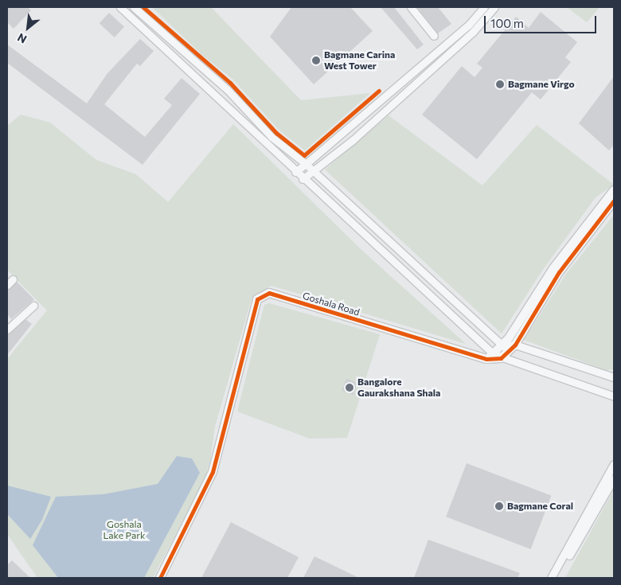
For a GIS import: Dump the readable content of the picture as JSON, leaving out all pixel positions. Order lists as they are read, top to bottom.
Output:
{
  "streets": {
    "street": ["Goshala Road"]
  },
  "parks": ["Goshala Lake Park"],
  "places": [
    "Bagmane Carina West Tower",
    "Bagmane Virgo",
    "Bangalore Gaurakshana Shala",
    "Bagmane Coral"
  ],
  "scale_bar": "100 m",
  "north": "bottom left"
}
